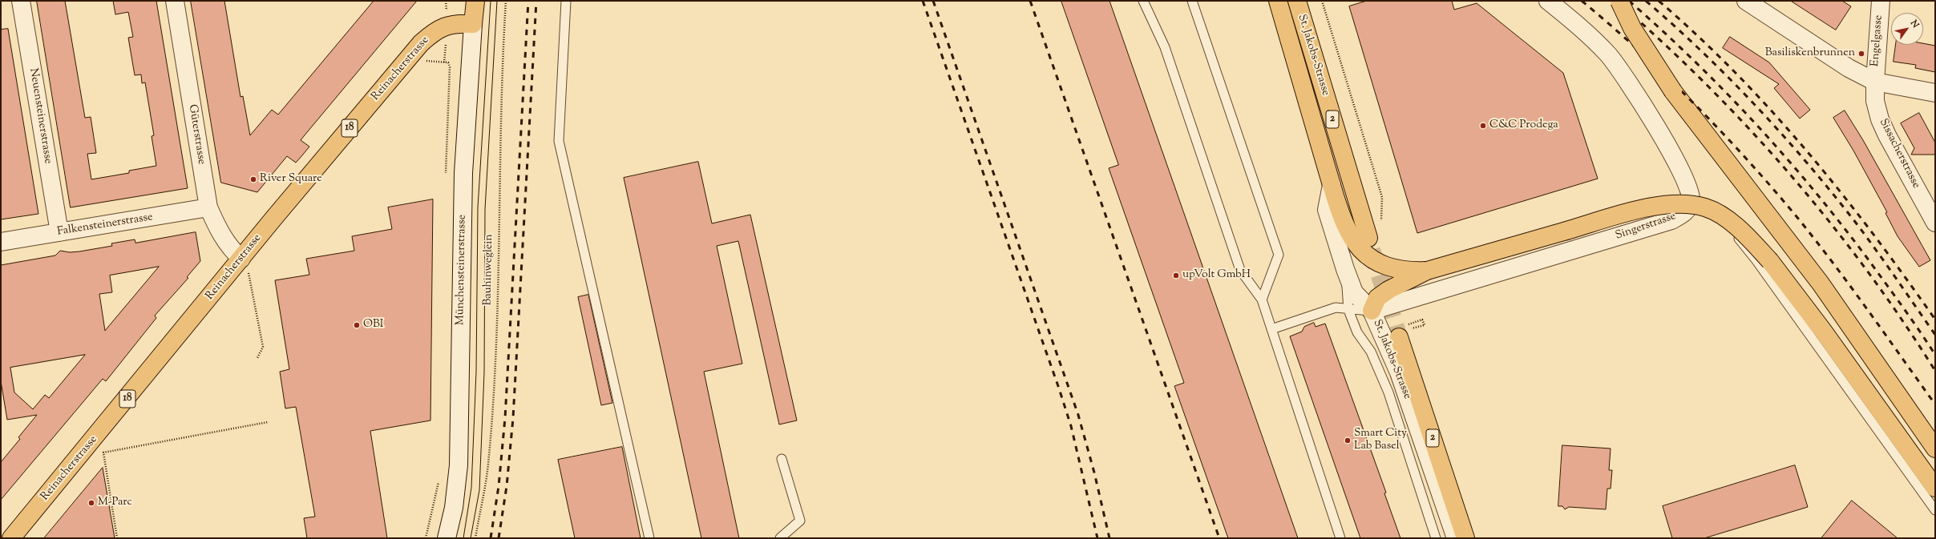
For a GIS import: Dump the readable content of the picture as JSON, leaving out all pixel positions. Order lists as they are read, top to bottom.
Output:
{
  "streets": {
    "main road": [
      "St. Jakobs-Strasse",
      "Reinacherstrasse",
      "2",
      "18",
      "Münchensteinerstrasse"
    ],
    "street": [
      "Engelgasse",
      "Neuensteinerstrasse",
      "Güterstrasse",
      "Sissacherstrasse",
      "Falkensteinerstrasse",
      "Singerstrasse"
    ],
    "path": ["Bauhinweglein"]
  },
  "crossings": [
    ["Engelgasse", "Sissacherstrasse"],
    ["St. Jakobs-Strasse", "Singerstrasse"],
    ["Reinacherstrasse", "Güterstrasse"],
    ["Reinacherstrasse", "Münchensteinerstrasse"],
    ["Neuensteinerstrasse", "Falkensteinerstrasse"],
    ["Güterstrasse", "Falkensteinerstrasse"]
  ],
  "places": [
    "Basiliskenbrunnen",
    "C&C Prodega",
    "River Square",
    "upVolt GmbH",
    "OBI",
    "Smart City Lab Basel",
    "M-Parc"
  ],
  "north": "top right"
}
